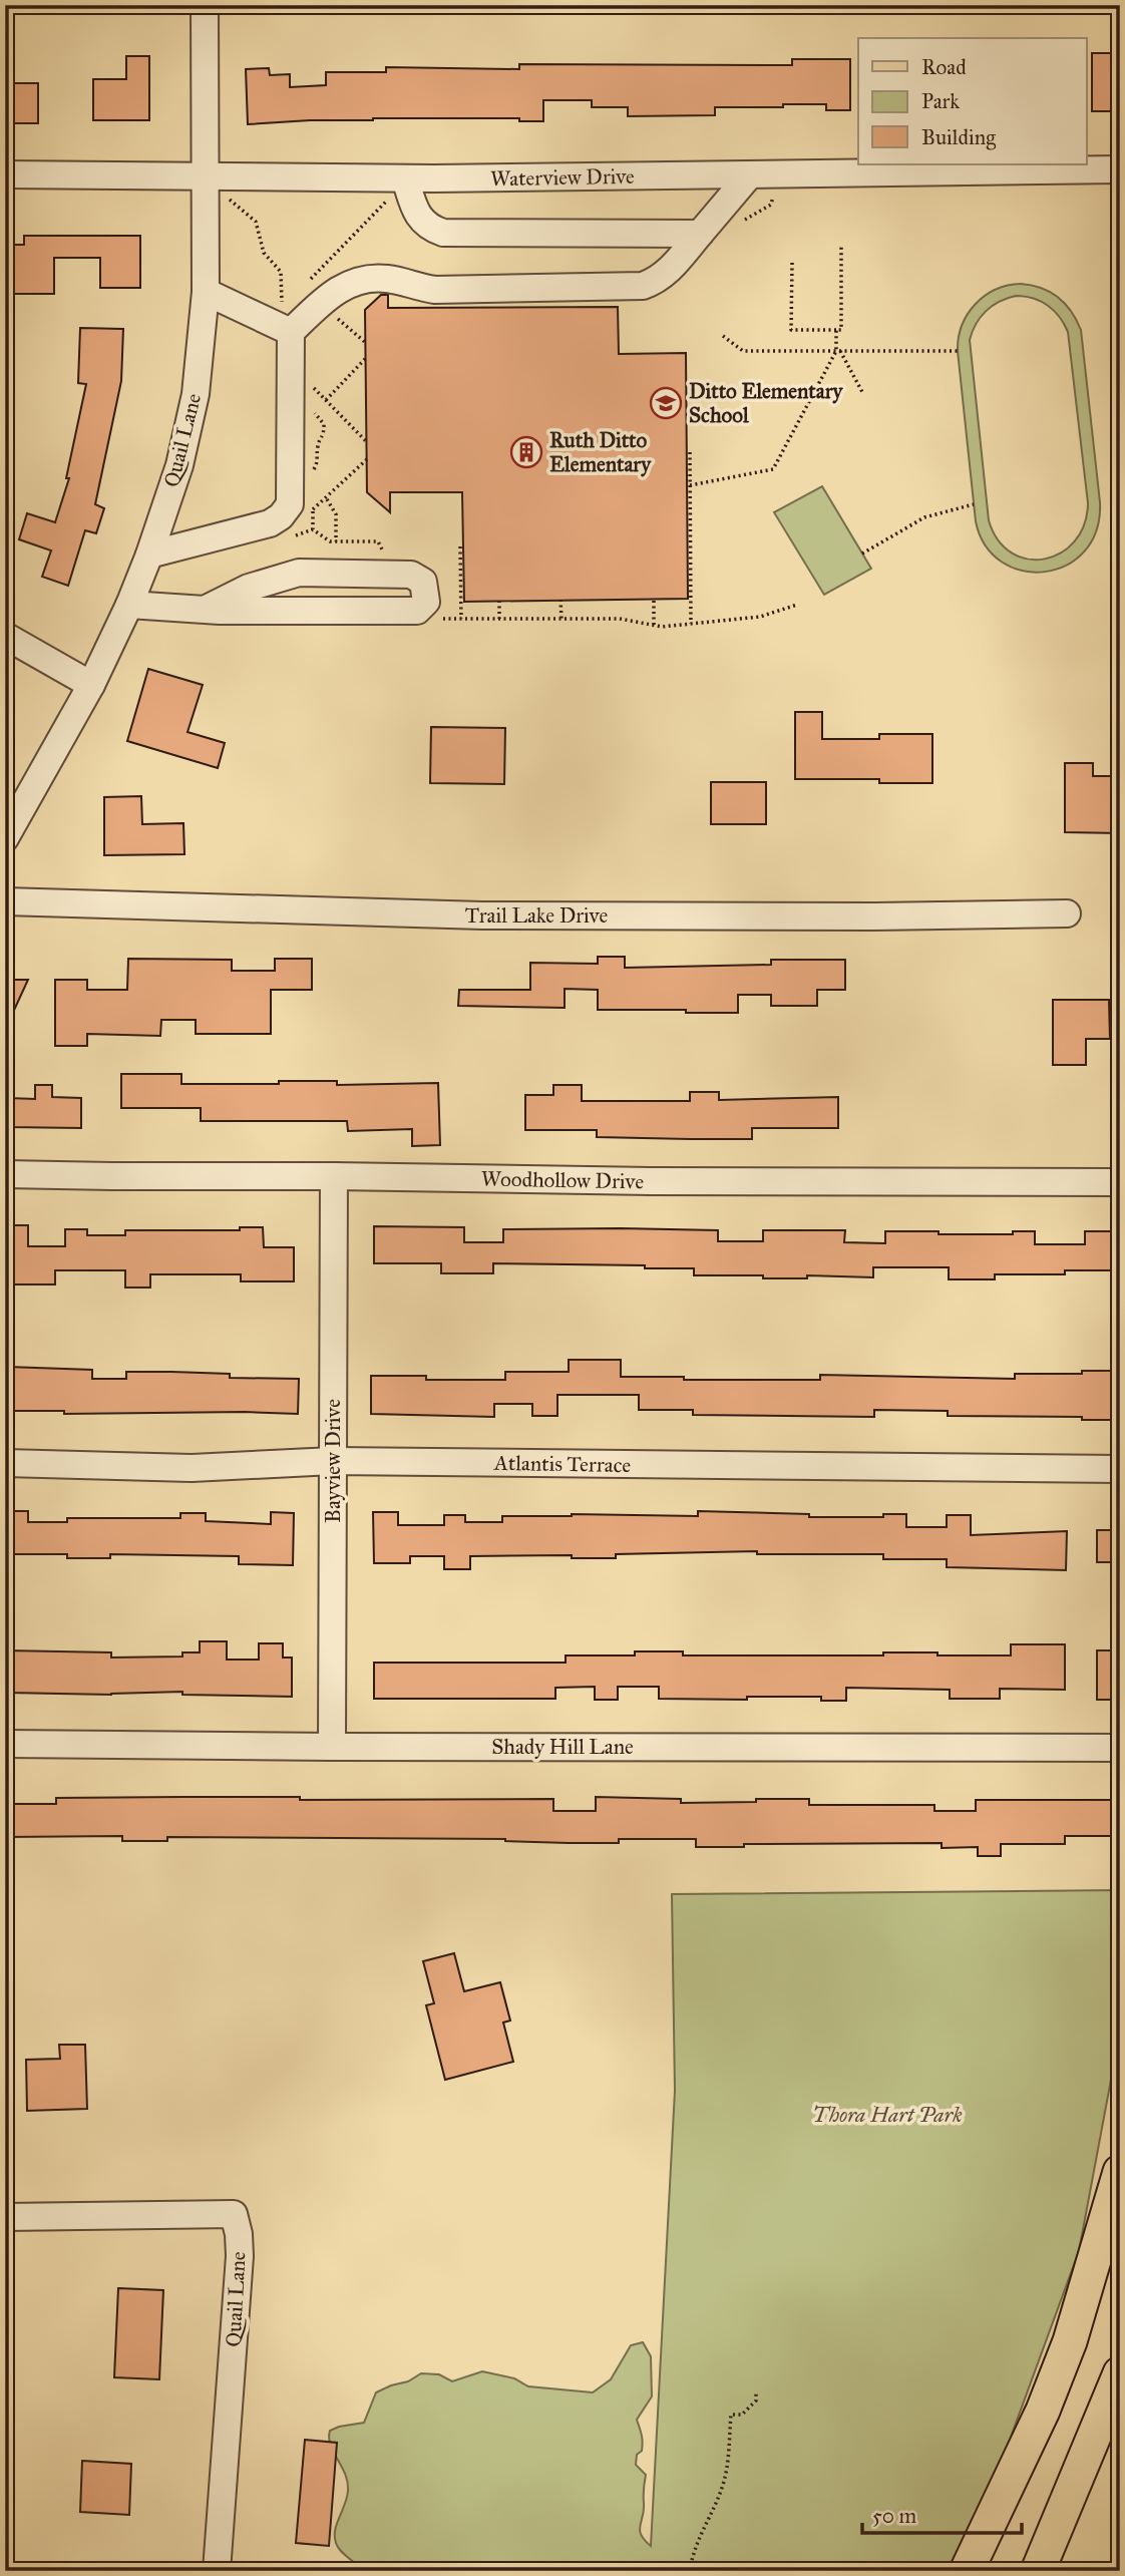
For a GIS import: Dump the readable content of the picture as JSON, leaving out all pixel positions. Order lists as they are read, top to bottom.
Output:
{
  "streets": {
    "street": [
      "Waterview Drive",
      "Quail Lane",
      "Trail Lake Drive",
      "Woodhollow Drive",
      "Bayview Drive",
      "Atlantis Terrace",
      "Shady Hill Lane"
    ]
  },
  "crossings": [
    ["Waterview Drive", "Quail Lane"],
    ["Woodhollow Drive", "Bayview Drive"],
    ["Bayview Drive", "Atlantis Terrace"],
    ["Bayview Drive", "Shady Hill Lane"]
  ],
  "parks": ["Thora Hart Park"],
  "places": {
    "school or university": ["Ditto Elementary School"],
    "building": ["Ruth Ditto Elementary"]
  },
  "legend": ["Road", "Park", "Building"],
  "scale_bar": "50 m"
}
